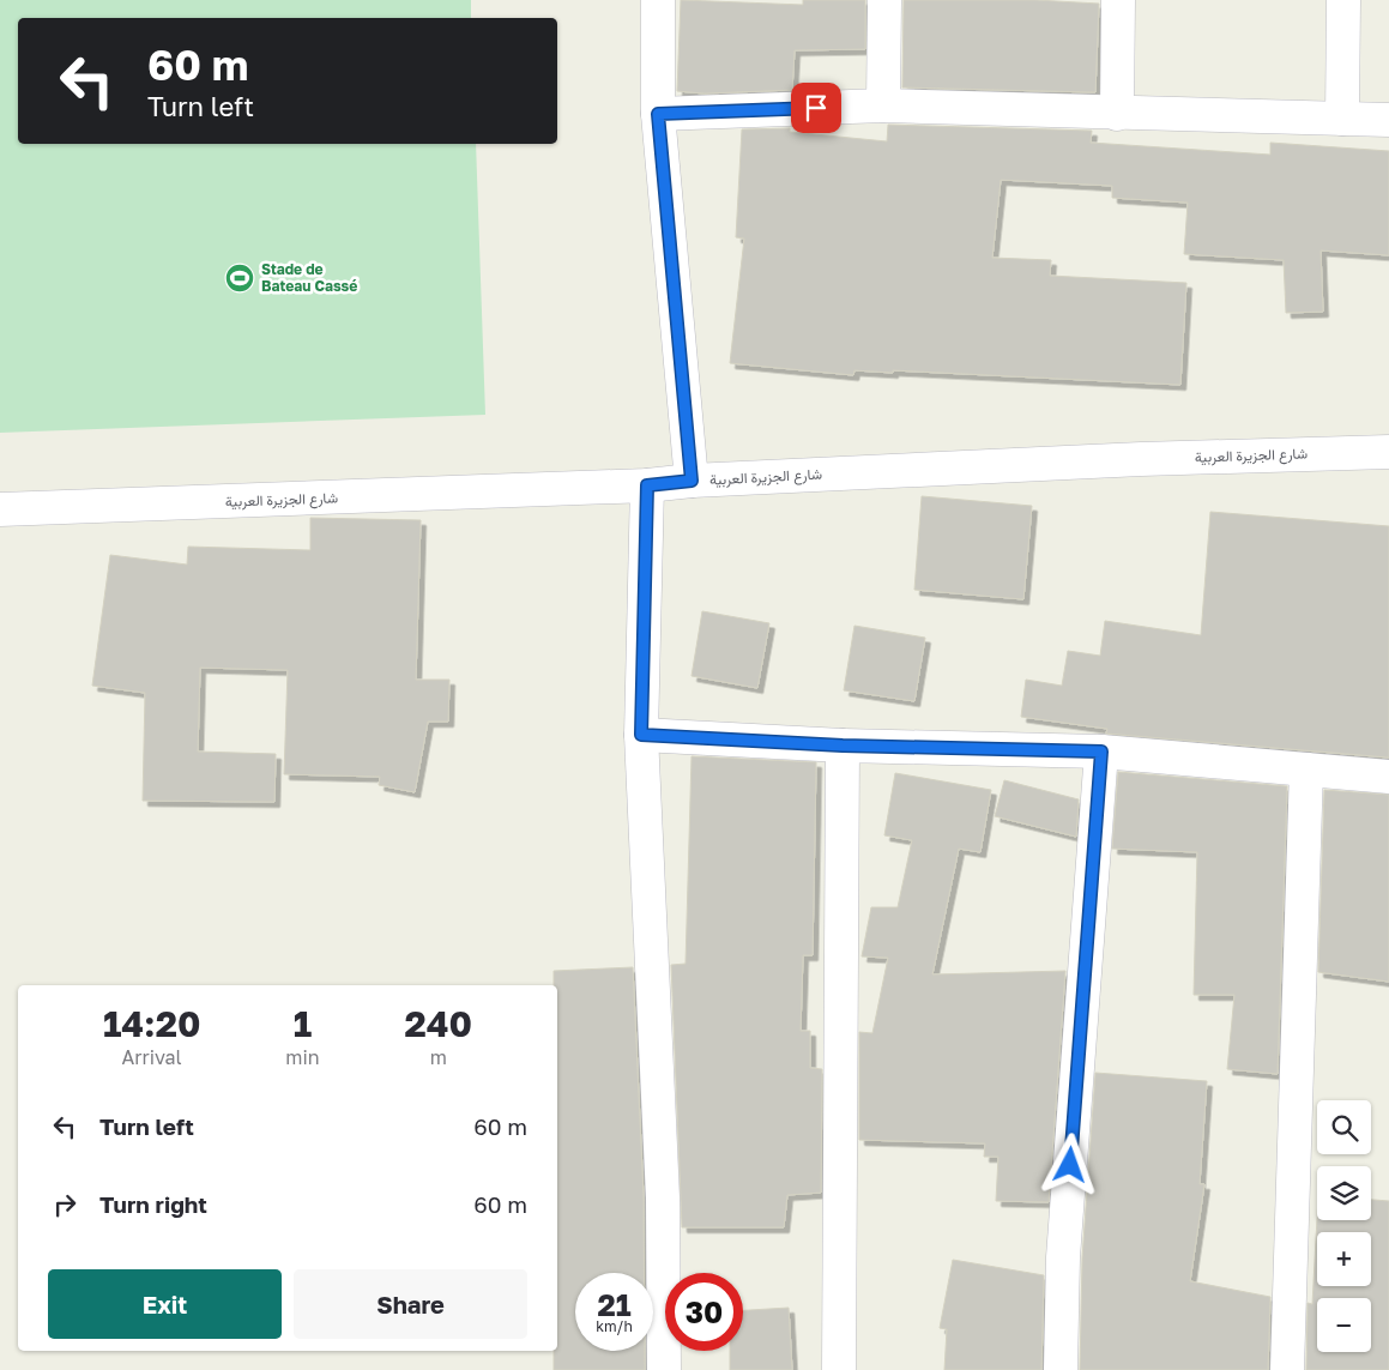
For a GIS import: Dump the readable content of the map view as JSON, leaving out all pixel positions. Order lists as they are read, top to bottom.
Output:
{
  "streets": {
    "street": ["شارع الجزيرة العربية"]
  },
  "places": {
    "sports": ["Stade de Bateau Cassé"]
  },
  "page": {
    "turn": ["60 m", "Turn left"],
    "eta": [
      "14:20",
      "Arrival",
      "1",
      "min",
      "240",
      "m"
    ],
    "list": [
      {
        "name": "Turn left",
        "value": "60 m"
      },
      {
        "name": "Turn right",
        "value": "60 m"
      }
    ],
    "map_buttons": ["+", "−"],
    "buttons": ["Exit", "Share"],
    "speed": "21 km/h",
    "limit": "30"
  }
}
